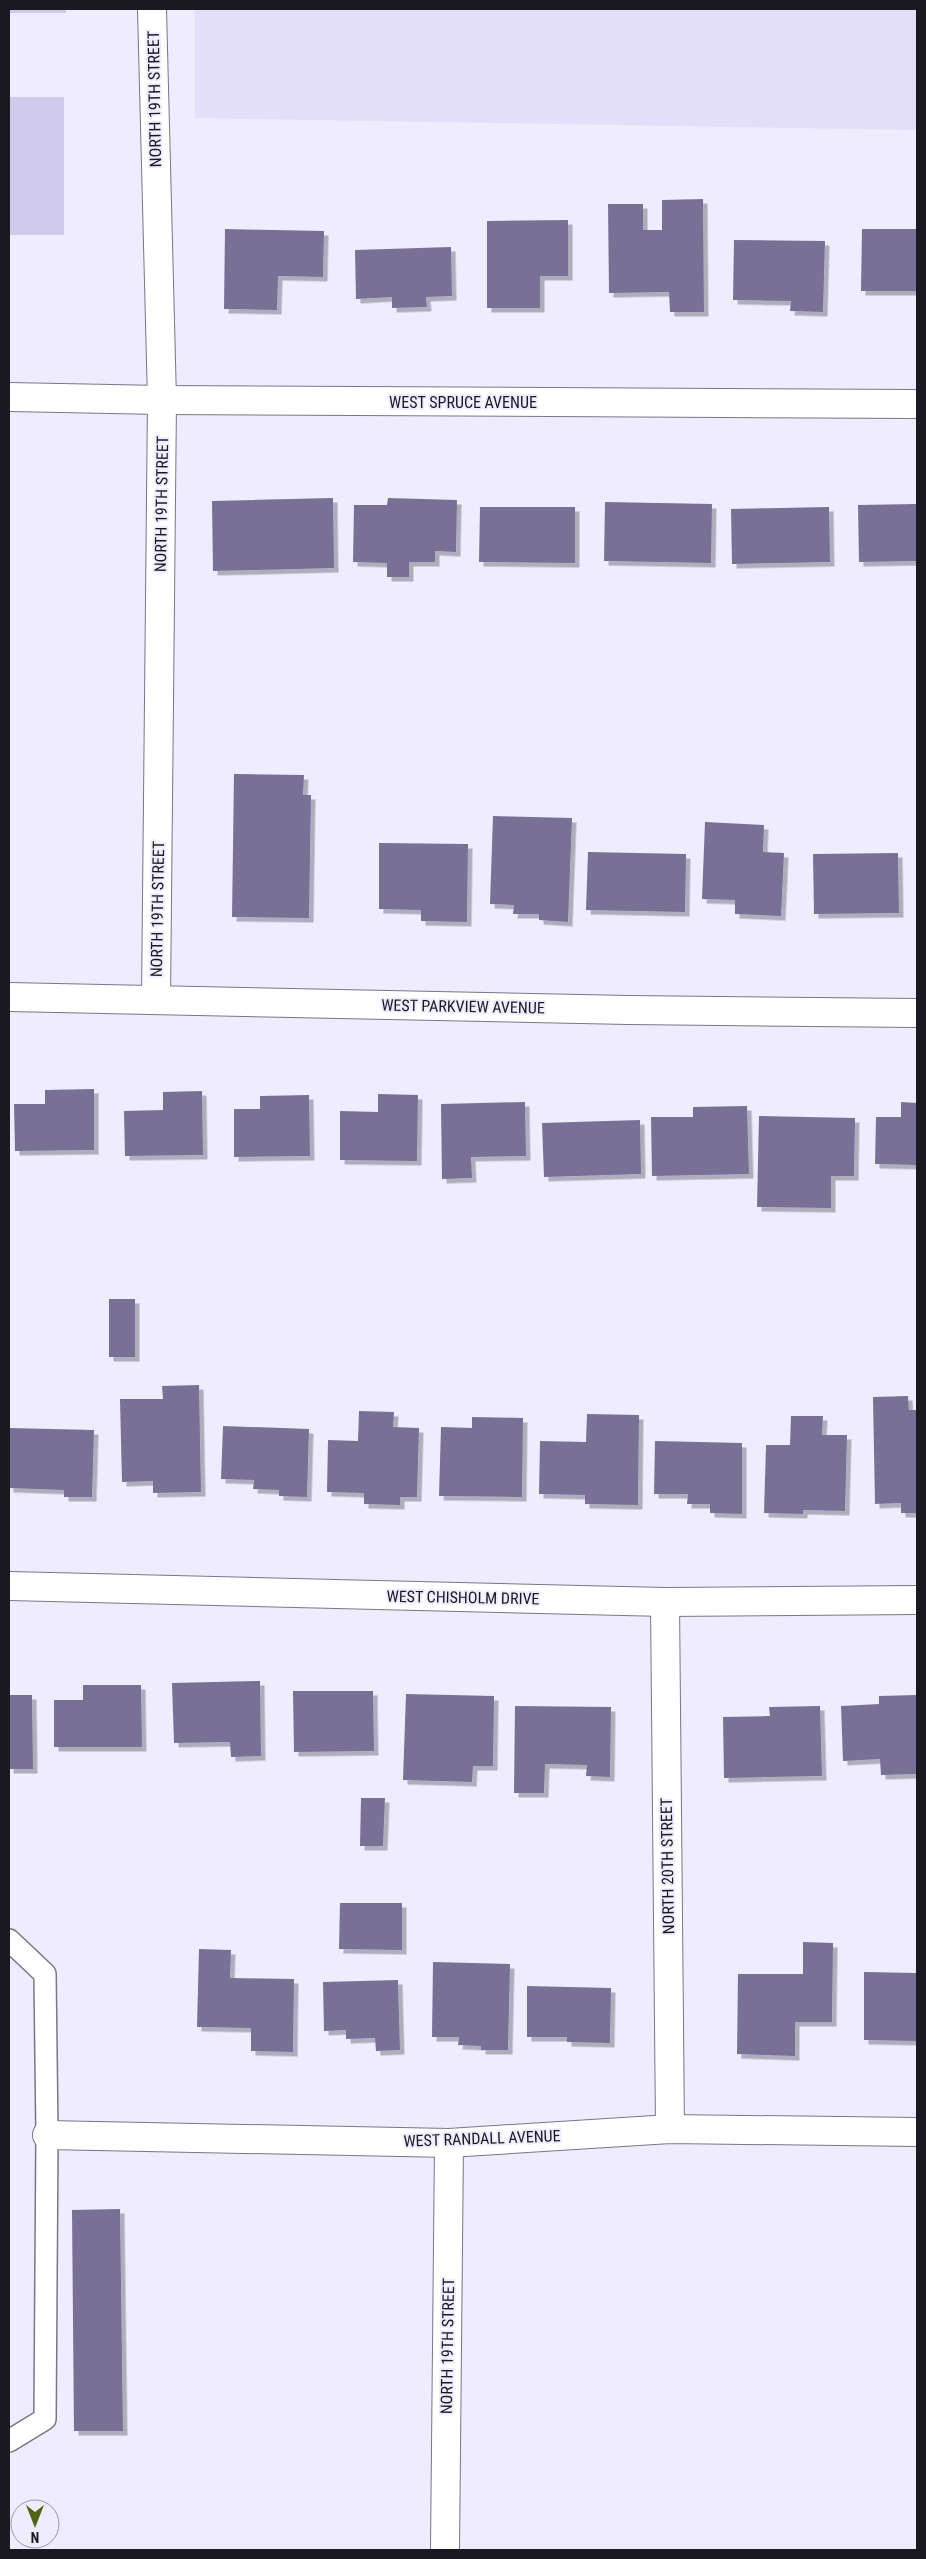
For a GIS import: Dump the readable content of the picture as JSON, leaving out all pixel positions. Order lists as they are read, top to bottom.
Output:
{
  "streets": {
    "street": [
      "NORTH 19TH STREET",
      "WEST SPRUCE AVENUE",
      "WEST PARKVIEW AVENUE",
      "WEST CHISHOLM DRIVE",
      "NORTH 20TH STREET",
      "WEST RANDALL AVENUE"
    ]
  },
  "crossings": [
    ["NORTH 19TH STREET", "WEST SPRUCE AVENUE"],
    ["NORTH 19TH STREET", "WEST PARKVIEW AVENUE"],
    ["NORTH 19TH STREET", "WEST RANDALL AVENUE"],
    ["WEST CHISHOLM DRIVE", "NORTH 20TH STREET"],
    ["NORTH 20TH STREET", "WEST RANDALL AVENUE"]
  ],
  "north": "bottom"
}
